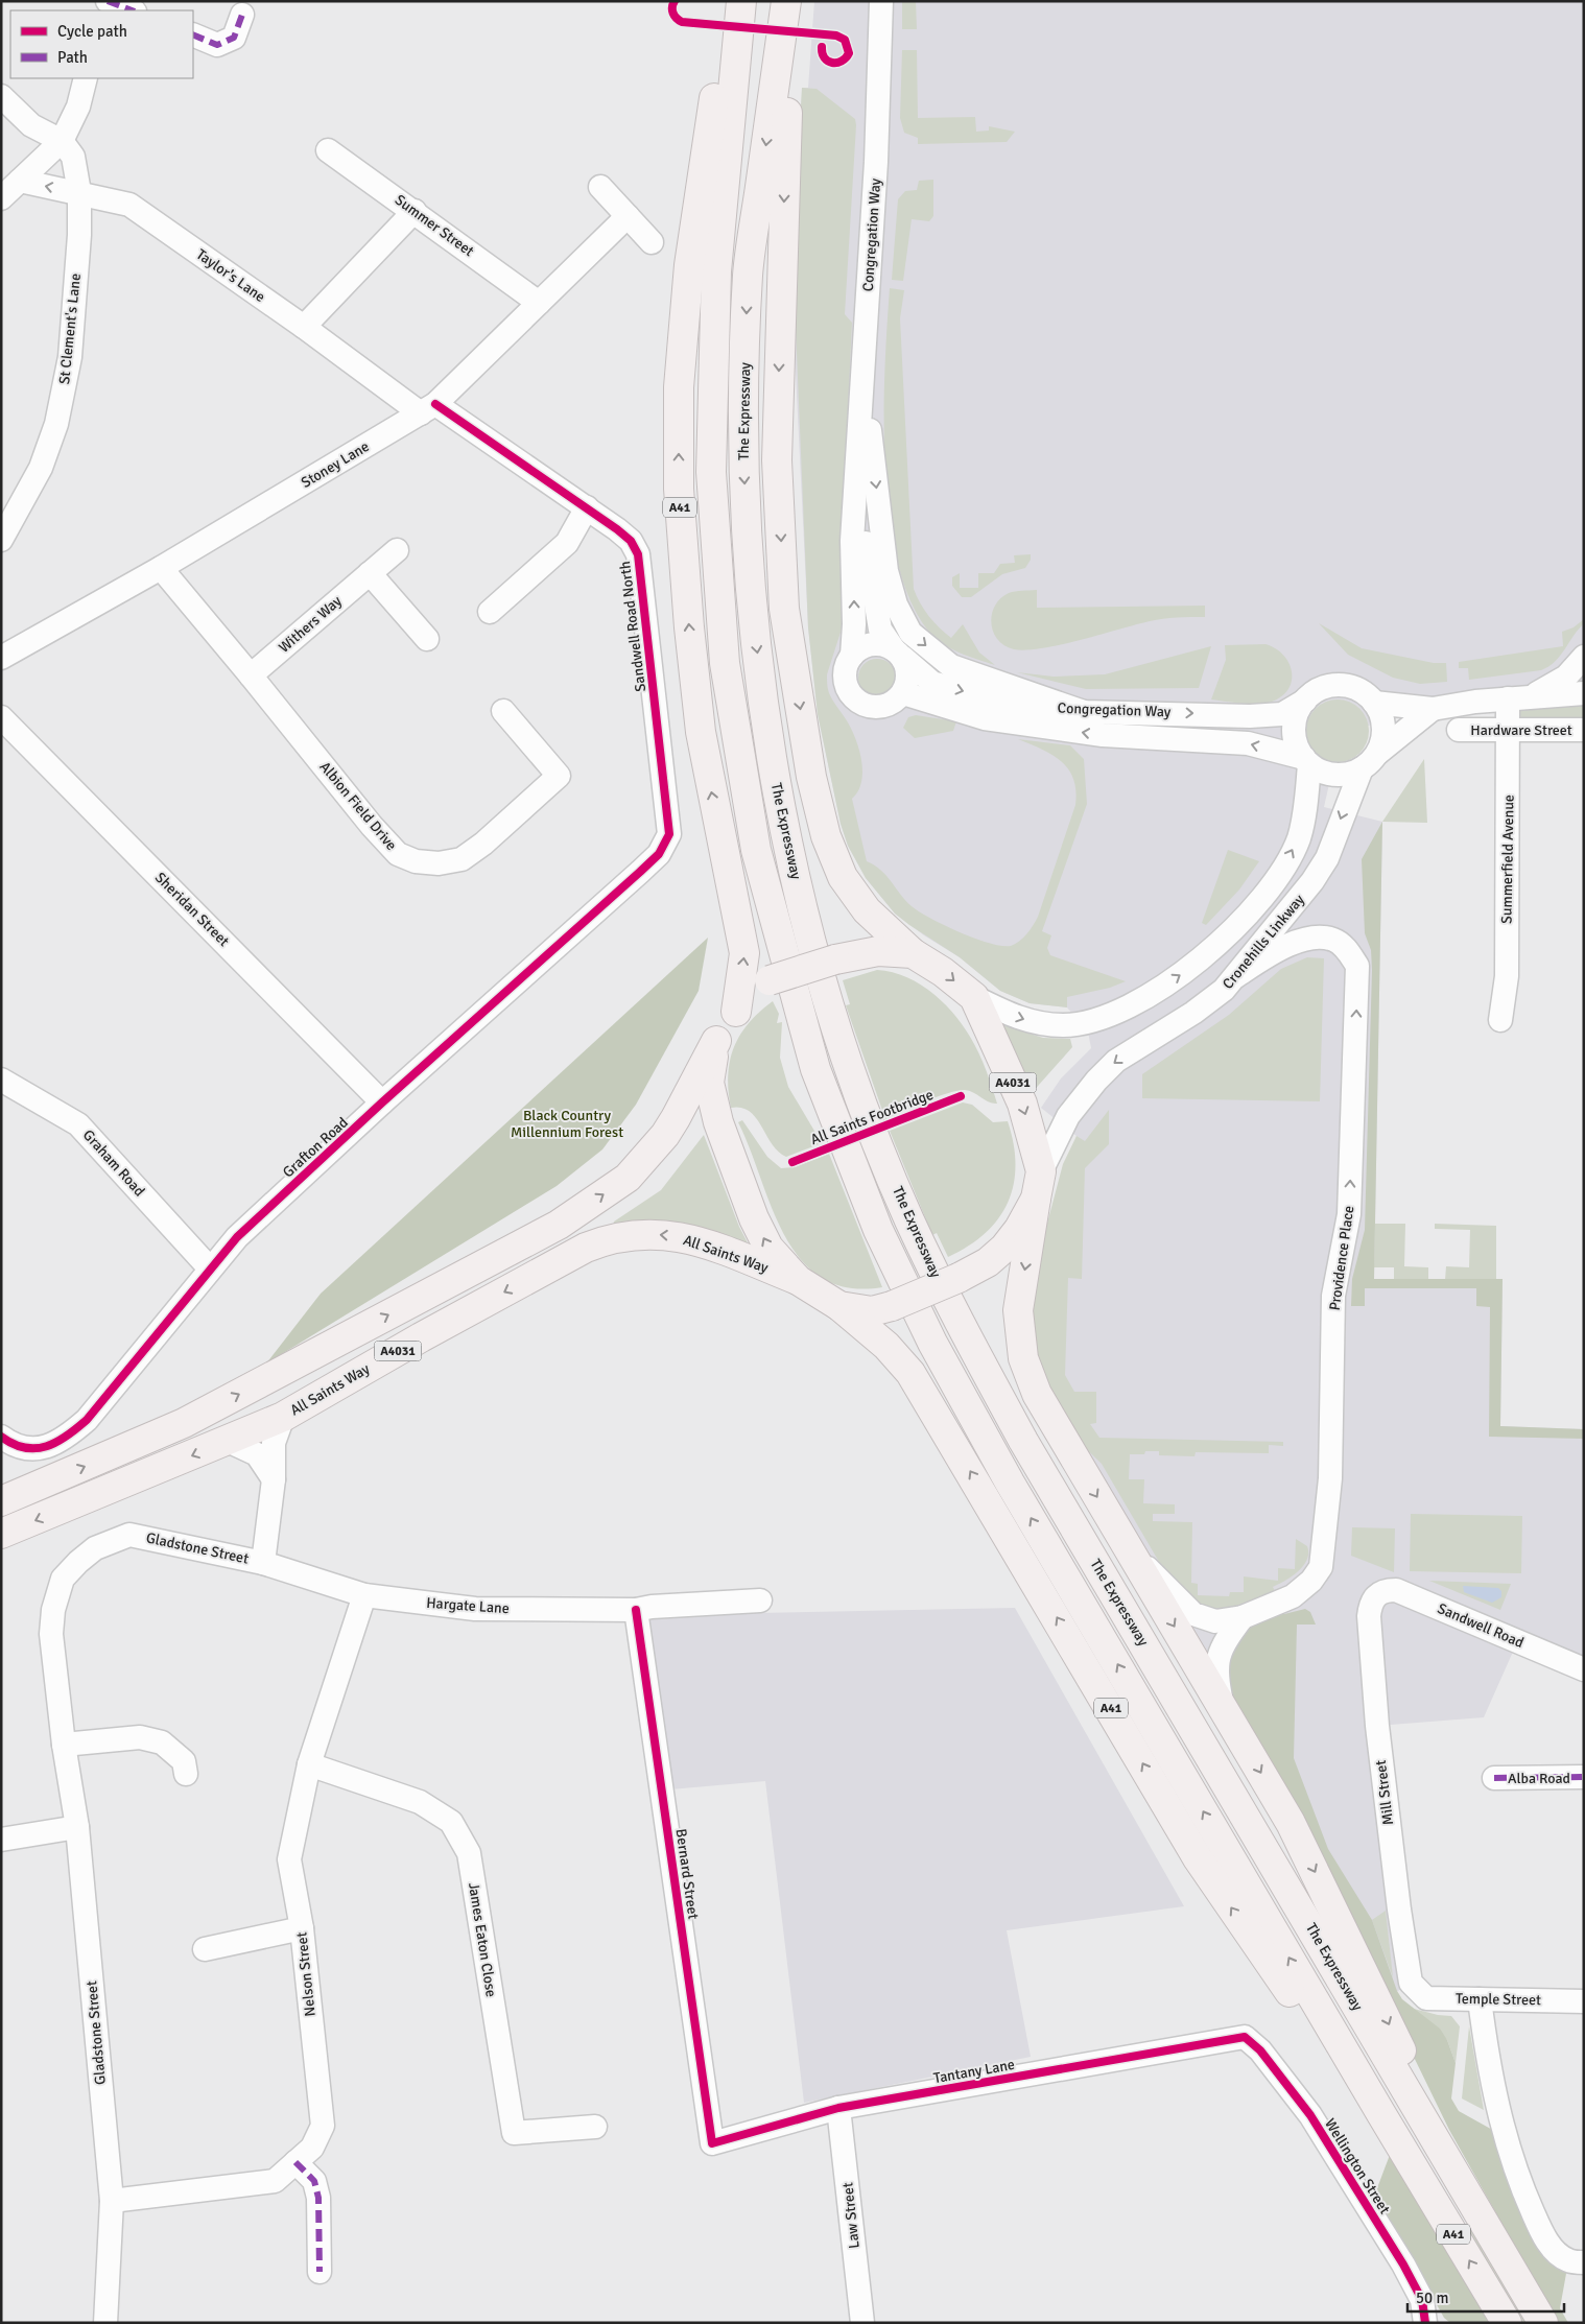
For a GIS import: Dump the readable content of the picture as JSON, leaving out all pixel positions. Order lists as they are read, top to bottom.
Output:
{
  "streets": {
    "highway": [
      "The Expressway",
      "A41",
      "A4031",
      "All Saints Way"
    ],
    "street": [
      "Summer Street",
      "Congregation Way",
      "Taylor's Lane",
      "St Clement's Lane",
      "Stoney Lane",
      "Withers Way",
      "Sandwell Road North",
      "Hardware Street",
      "Albion Field Drive",
      "Summerfield Avenue",
      "Sheridan Street",
      "Cronehills Linkway",
      "Grafton Road",
      "Graham Road",
      "Providence Place",
      "Gladstone Street",
      "Hargate Lane",
      "Sandwell Road",
      "Alba Road",
      "Mill Street",
      "Bernard Street",
      "James Eaton Close",
      "Nelson Street",
      "Temple Street",
      "Tantany Lane",
      "Wellington Street",
      "Law Street"
    ],
    "cycle path": ["All Saints Footbridge"]
  },
  "crossings": [
    ["Summer Street", "Stoney Lane"],
    ["Congregation Way", "Cronehills Linkway"],
    ["Taylor's Lane", "St Clement's Lane"],
    ["Taylor's Lane", "Stoney Lane"],
    ["Taylor's Lane", "Sandwell Road North"],
    ["The Expressway", "A41"],
    ["Stoney Lane", "Sandwell Road North"],
    ["Stoney Lane", "Albion Field Drive"],
    ["A41", "Cronehills Linkway"],
    ["A41", "A4031"],
    ["A41", "Providence Place"],
    ["Withers Way", "Albion Field Drive"],
    ["Sandwell Road North", "Grafton Road"],
    ["Hardware Street", "Summerfield Avenue"],
    ["Sheridan Street", "Grafton Road"],
    ["Cronehills Linkway", "A4031"],
    ["Cronehills Linkway", "Providence Place"],
    ["A4031", "All Saints Way"],
    ["Grafton Road", "Graham Road"],
    ["Gladstone Street", "Hargate Lane"],
    ["Gladstone Street", "Nelson Street"],
    ["Hargate Lane", "Bernard Street"],
    ["Hargate Lane", "Nelson Street"],
    ["Sandwell Road", "Mill Street"],
    ["Mill Street", "Temple Street"],
    ["Bernard Street", "Tantany Lane"],
    ["James Eaton Close", "Nelson Street"],
    ["Tantany Lane", "Wellington Street"],
    ["Tantany Lane", "Law Street"]
  ],
  "parks": ["Black Country Millennium Forest"],
  "legend": ["Cycle path", "Path"],
  "scale_bar": "50 m"
}
